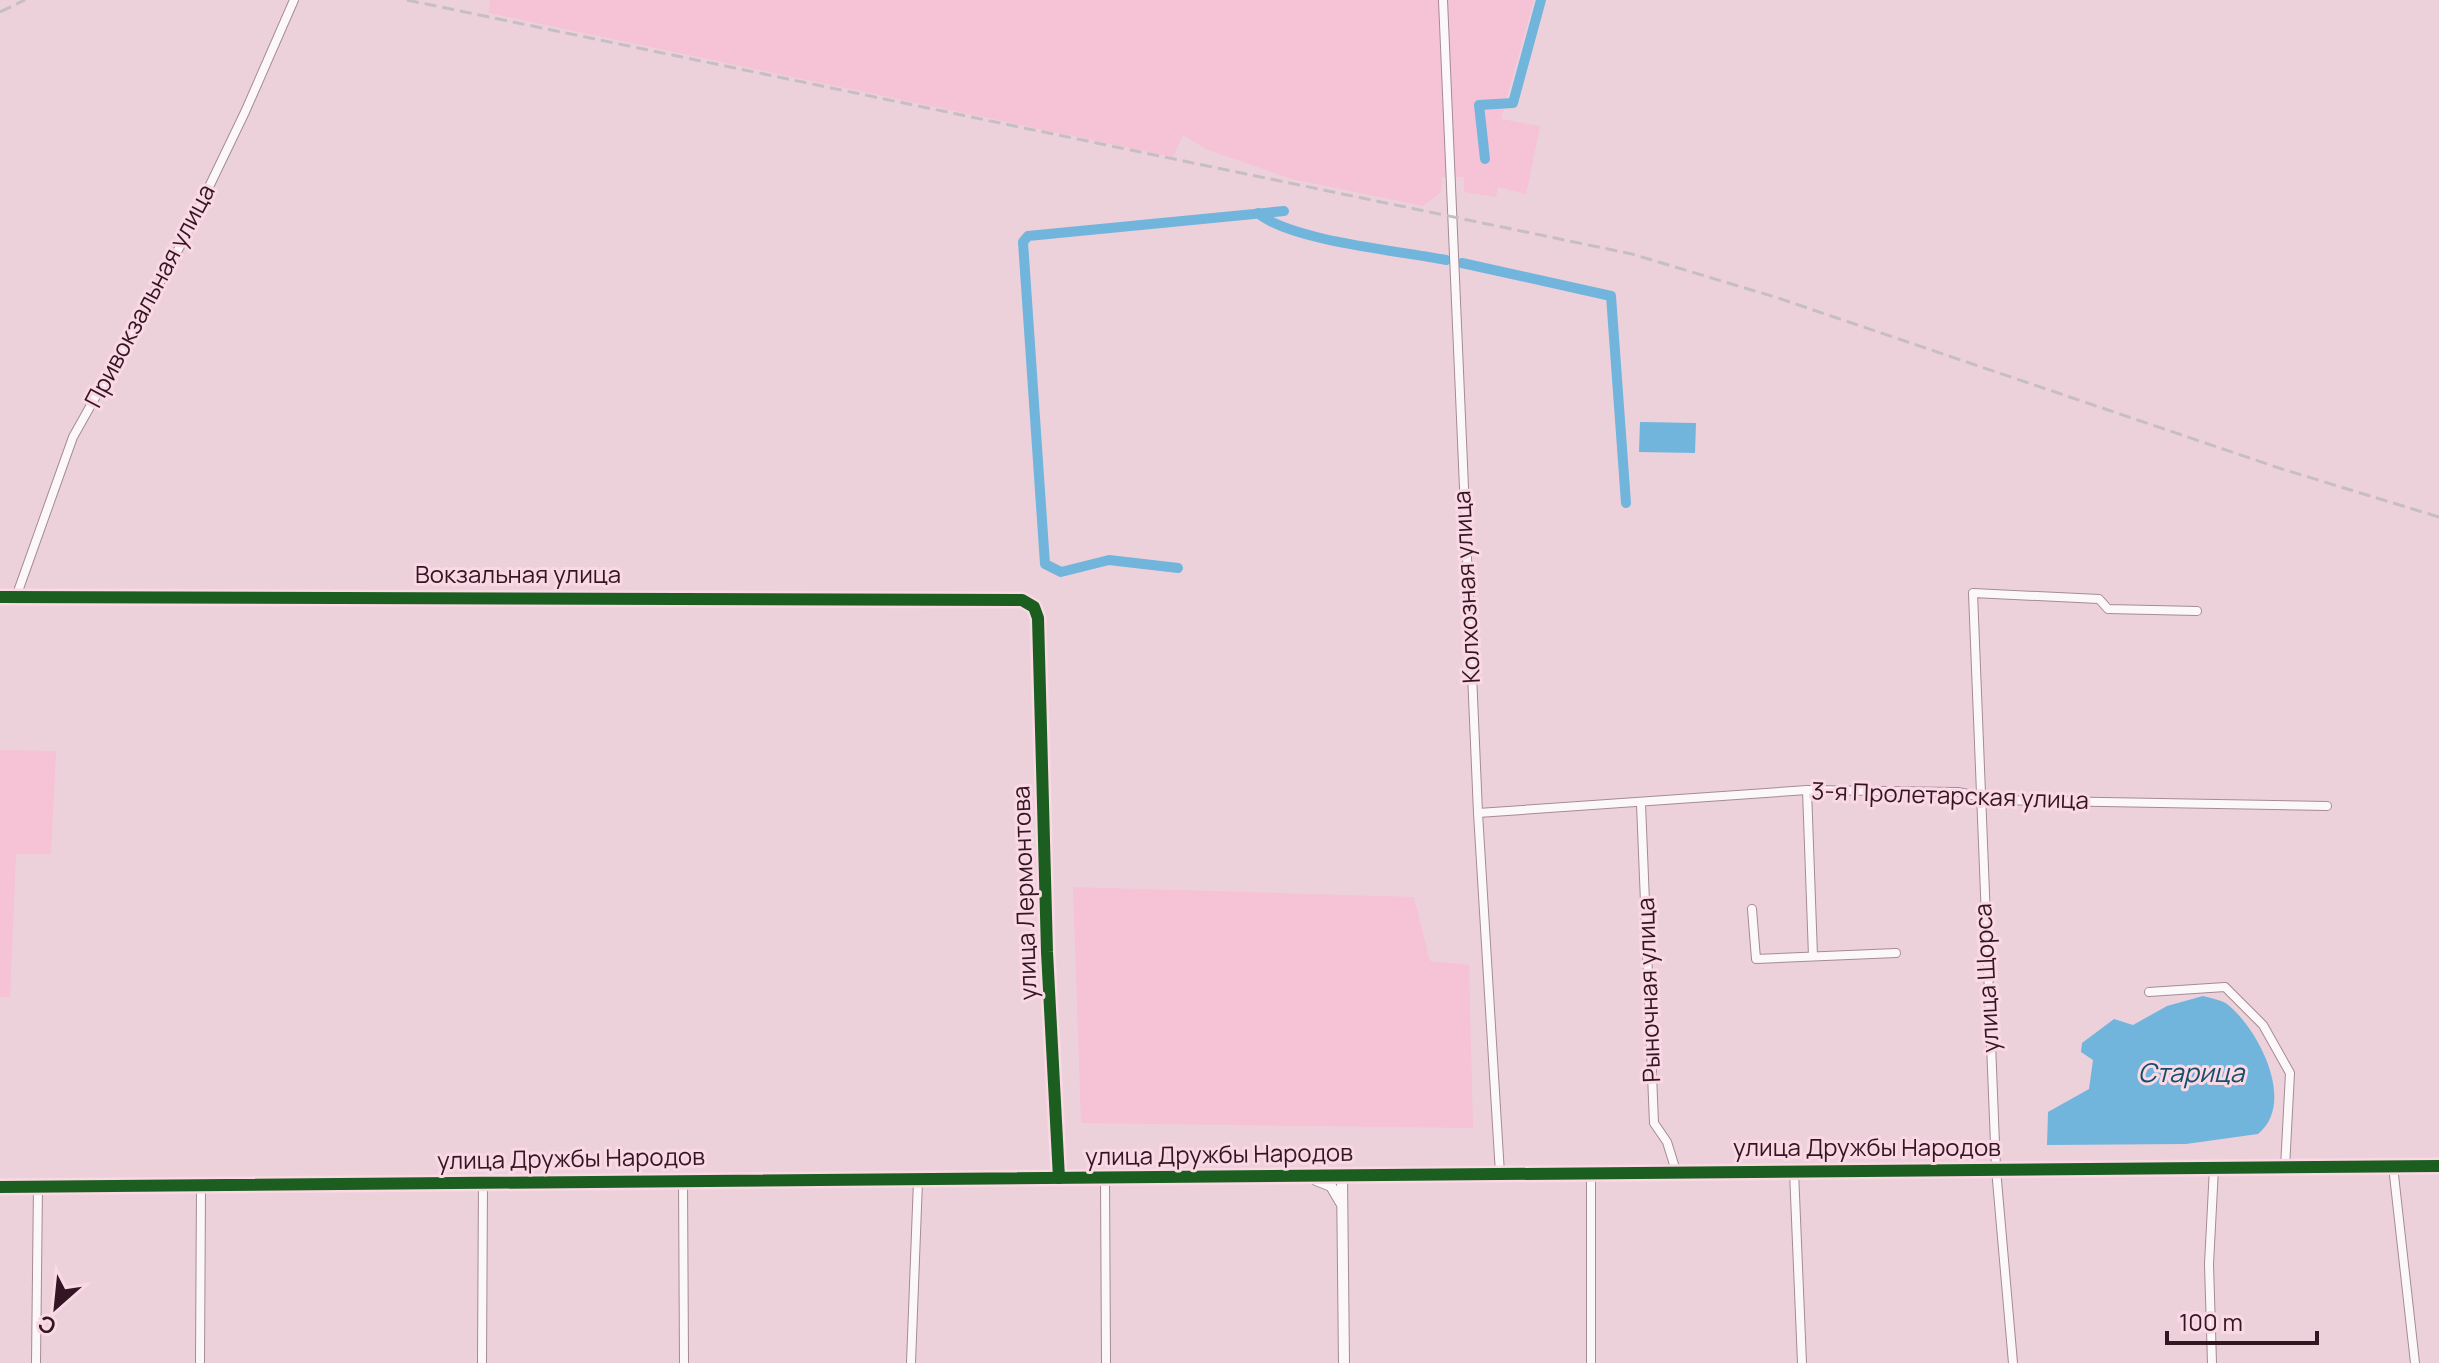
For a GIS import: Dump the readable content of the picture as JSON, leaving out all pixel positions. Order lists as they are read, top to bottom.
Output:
{
  "streets": {
    "street": [
      "Привокзальная улица",
      "Вокзальная улица",
      "Колхозная улица",
      "3-я Пролетарская улица",
      "улица Лермонтова",
      "улица Щорса",
      "Рыночная улица",
      "улица Дружбы Народов"
    ]
  },
  "crossings": [
    ["Привокзальная улица", "Вокзальная улица"],
    ["Вокзальная улица", "улица Лермонтова"],
    ["Колхозная улица", "3-я Пролетарская улица"],
    ["Колхозная улица", "улица Дружбы Народов"],
    ["3-я Пролетарская улица", "улица Щорса"],
    ["3-я Пролетарская улица", "Рыночная улица"],
    ["улица Лермонтова", "улица Дружбы Народов"],
    ["улица Щорса", "улица Дружбы Народов"],
    ["Рыночная улица", "улица Дружбы Народов"]
  ],
  "water": ["Старица"],
  "scale_bar": "100 m",
  "north": "bottom left"
}
